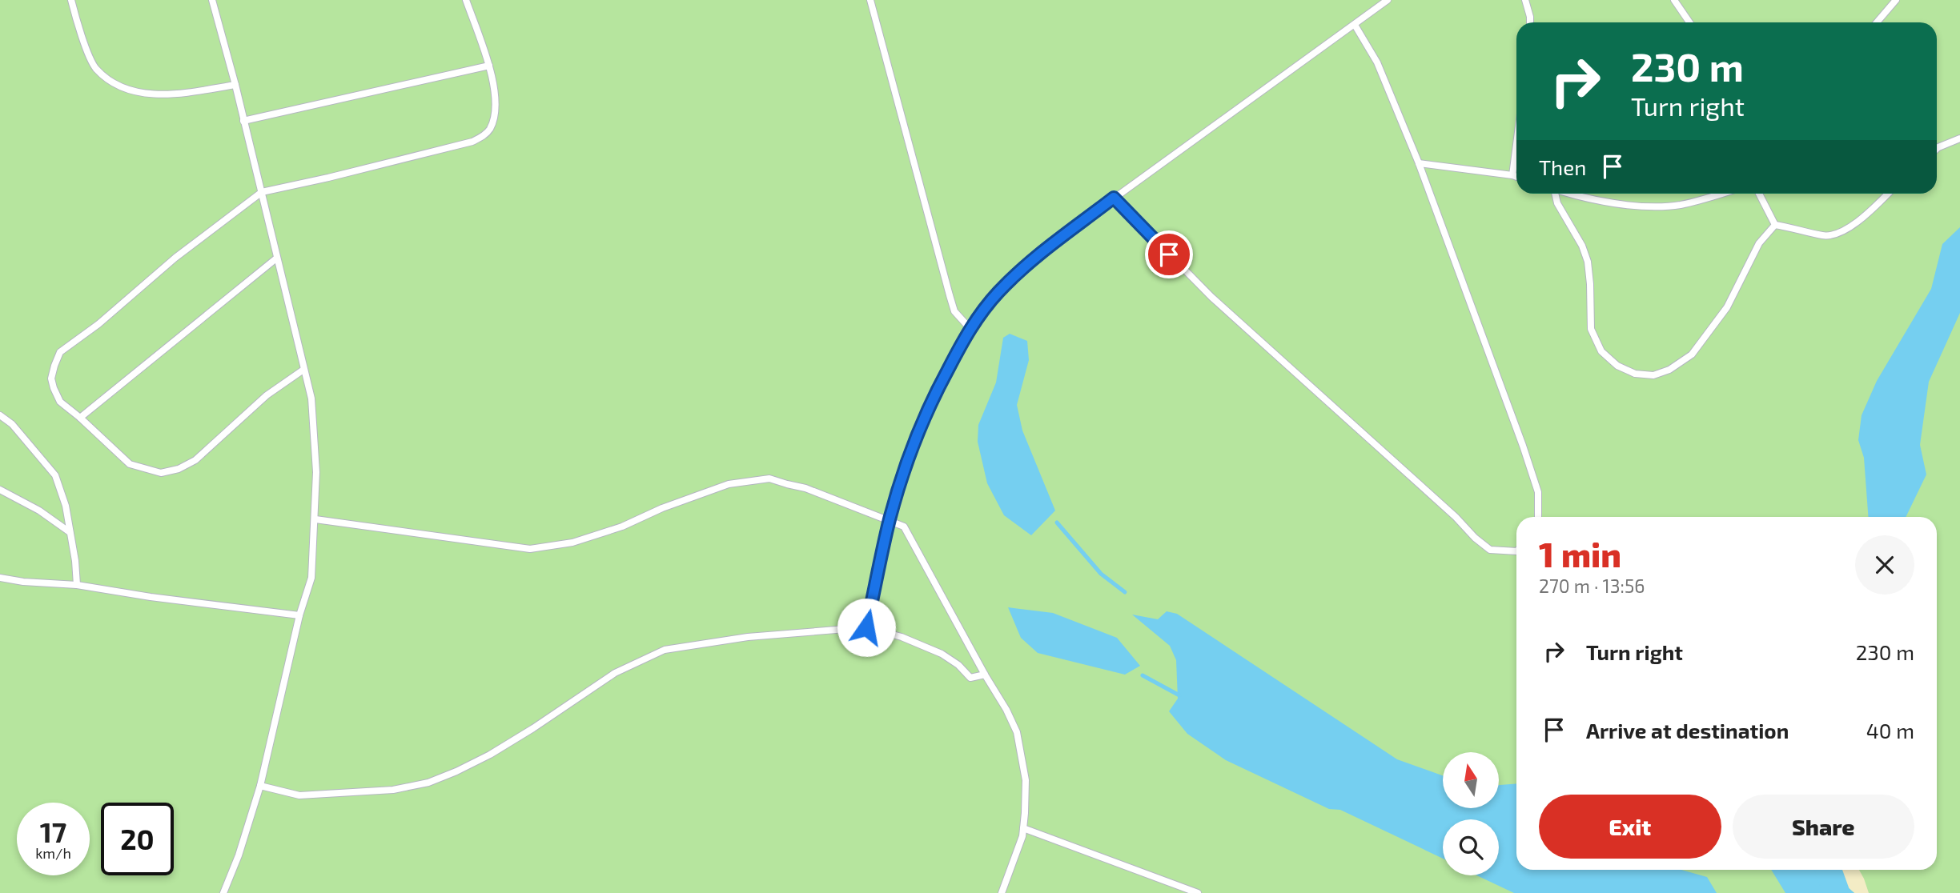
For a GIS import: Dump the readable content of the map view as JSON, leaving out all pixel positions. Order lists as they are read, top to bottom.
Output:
{
  "north": "top",
  "page": {
    "turn": ["230 m", "Turn right"],
    "then": "Then",
    "heading": ["1 min", "270 m · 13:56"],
    "list": [
      {
        "name": "Turn right",
        "value": "230 m"
      },
      {
        "name": "Arrive at destination",
        "value": "40 m"
      }
    ],
    "buttons": ["Exit", "Share"],
    "speed": "17 km/h",
    "limit": "20"
  }
}
